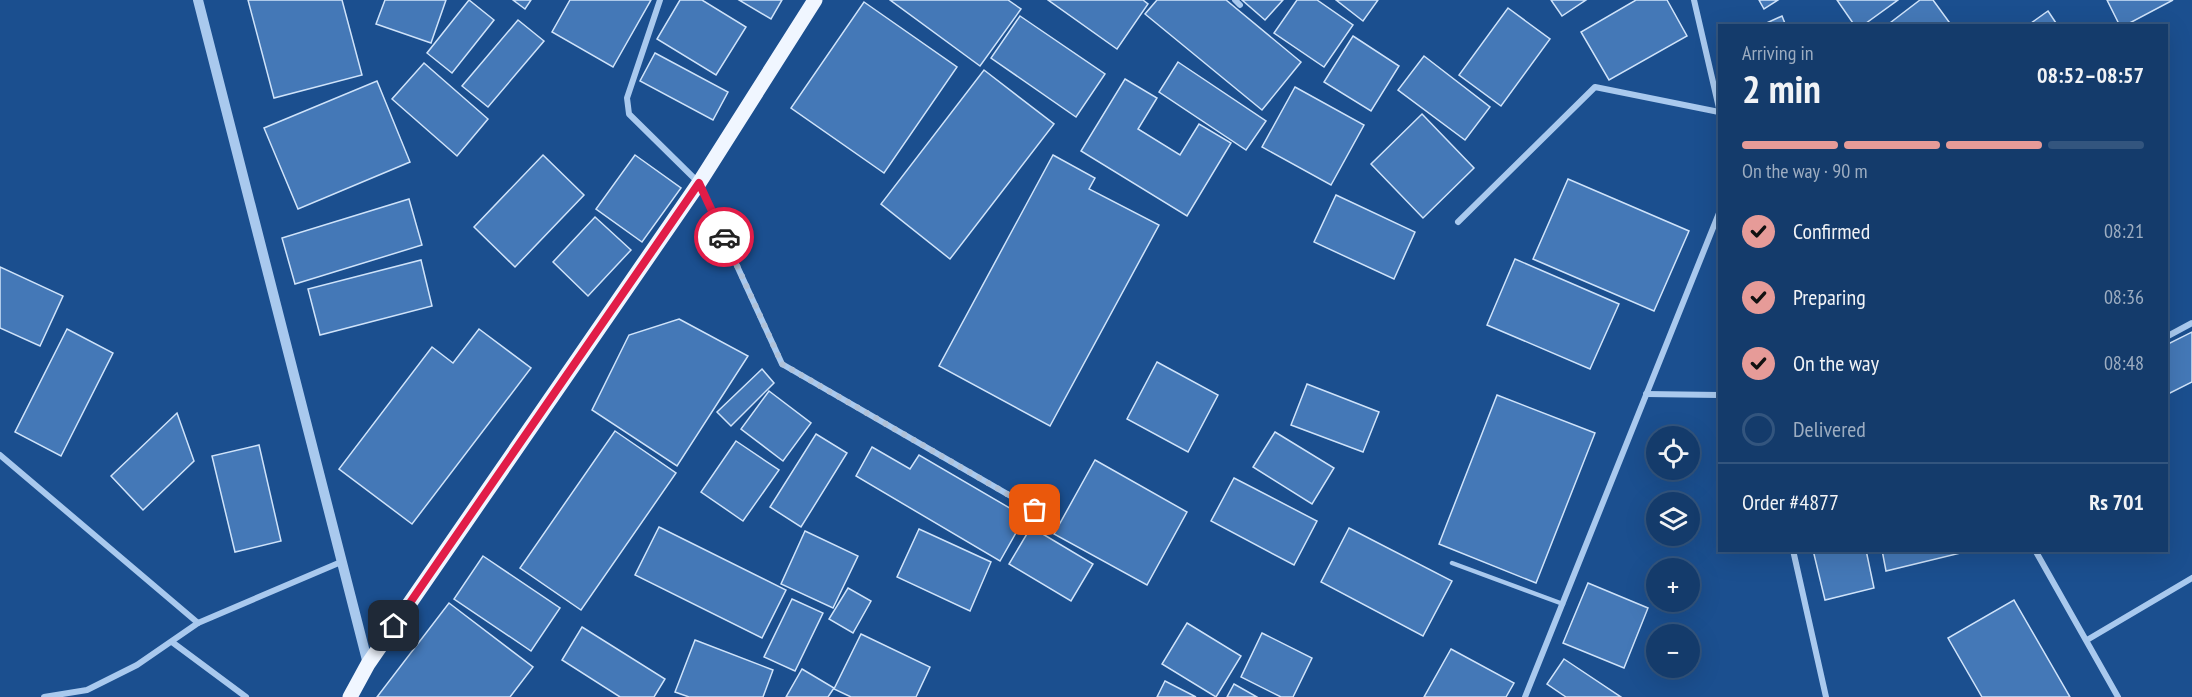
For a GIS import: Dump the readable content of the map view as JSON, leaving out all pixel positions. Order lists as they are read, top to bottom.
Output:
{
  "page": {
    "heading": ["2 min", "Arriving in", "08:52–08:57"],
    "panel": ["Order #4877", "Rs 701"],
    "bar": "On the way · 90 m",
    "list": [
      ["Confirmed", "08:21"],
      ["Preparing", "08:36"],
      ["On the way", "08:48"],
      "Delivered"
    ],
    "map_buttons": ["+", "−"]
  }
}
